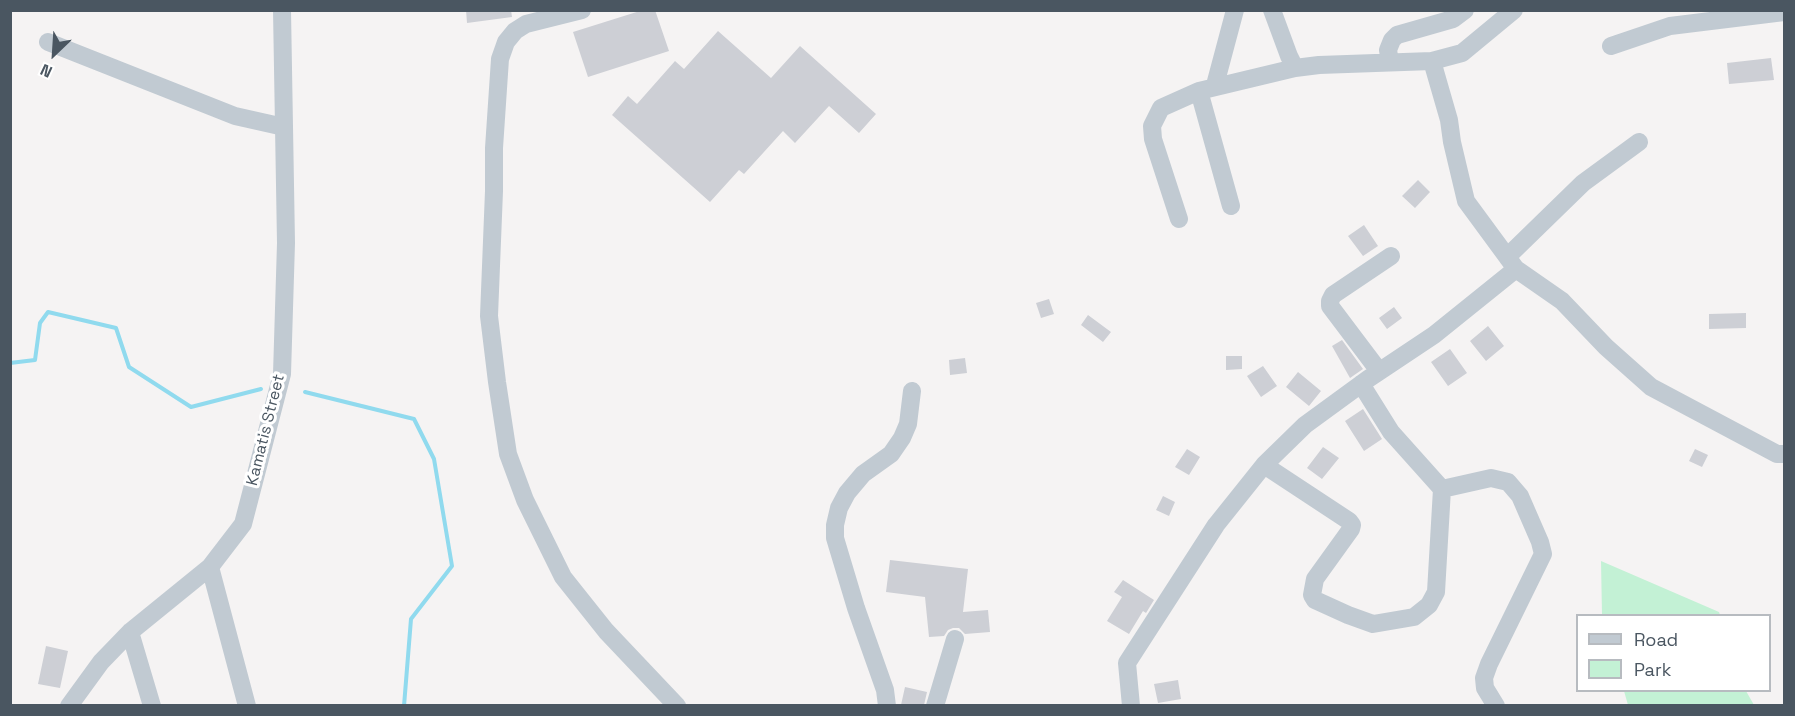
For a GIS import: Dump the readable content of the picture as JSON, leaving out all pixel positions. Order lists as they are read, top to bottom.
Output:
{
  "streets": {
    "street": ["Kamatis Street"]
  },
  "legend": ["Road", "Park"],
  "north": "bottom left"
}
